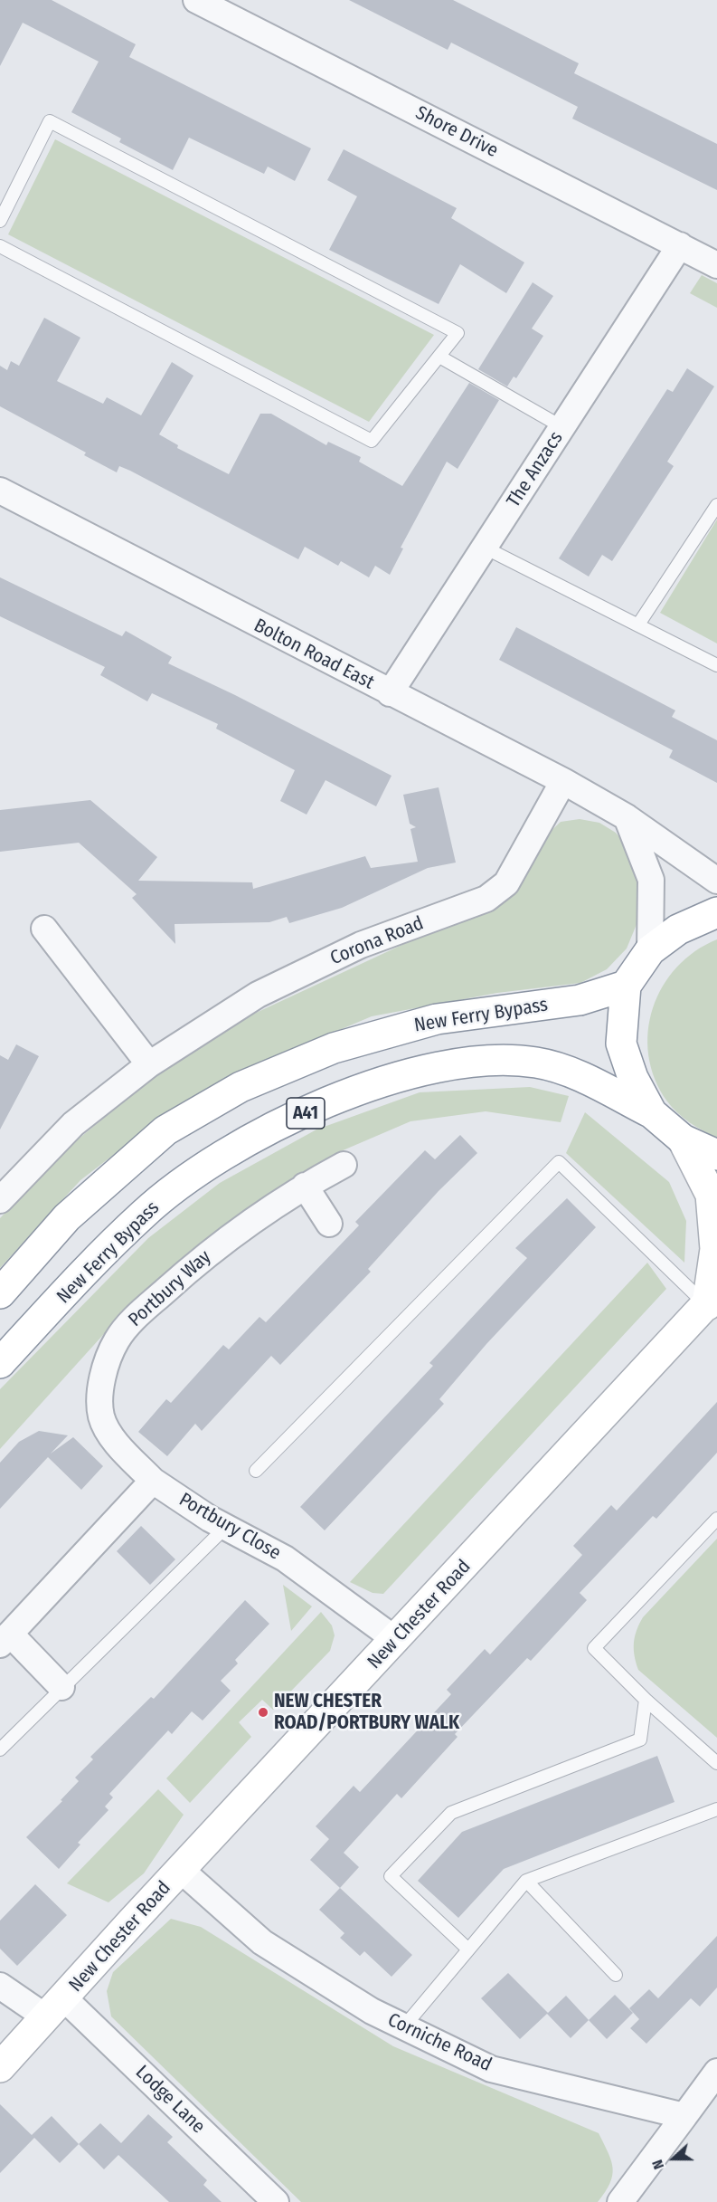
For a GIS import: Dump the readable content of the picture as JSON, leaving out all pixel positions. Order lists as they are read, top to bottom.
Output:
{
  "streets": {
    "main road": ["New Ferry Bypass", "A41", "New Chester Road"],
    "street": [
      "Shore Drive",
      "The Anzacs",
      "Bolton Road East",
      "Corona Road",
      "Portbury Way",
      "Portbury Close",
      "Corniche Road",
      "Lodge Lane"
    ]
  },
  "crossings": [
    ["Shore Drive", "The Anzacs"],
    ["The Anzacs", "Bolton Road East"],
    ["Bolton Road East", "Corona Road"],
    ["New Ferry Bypass", "A41"],
    ["Portbury Way", "Portbury Close"],
    ["Portbury Close", "New Chester Road"],
    ["New Chester Road", "Corniche Road"],
    ["New Chester Road", "Lodge Lane"]
  ],
  "places": ["NEW CHESTER ROAD/PORTBURY WALK"],
  "north": "left"
}
